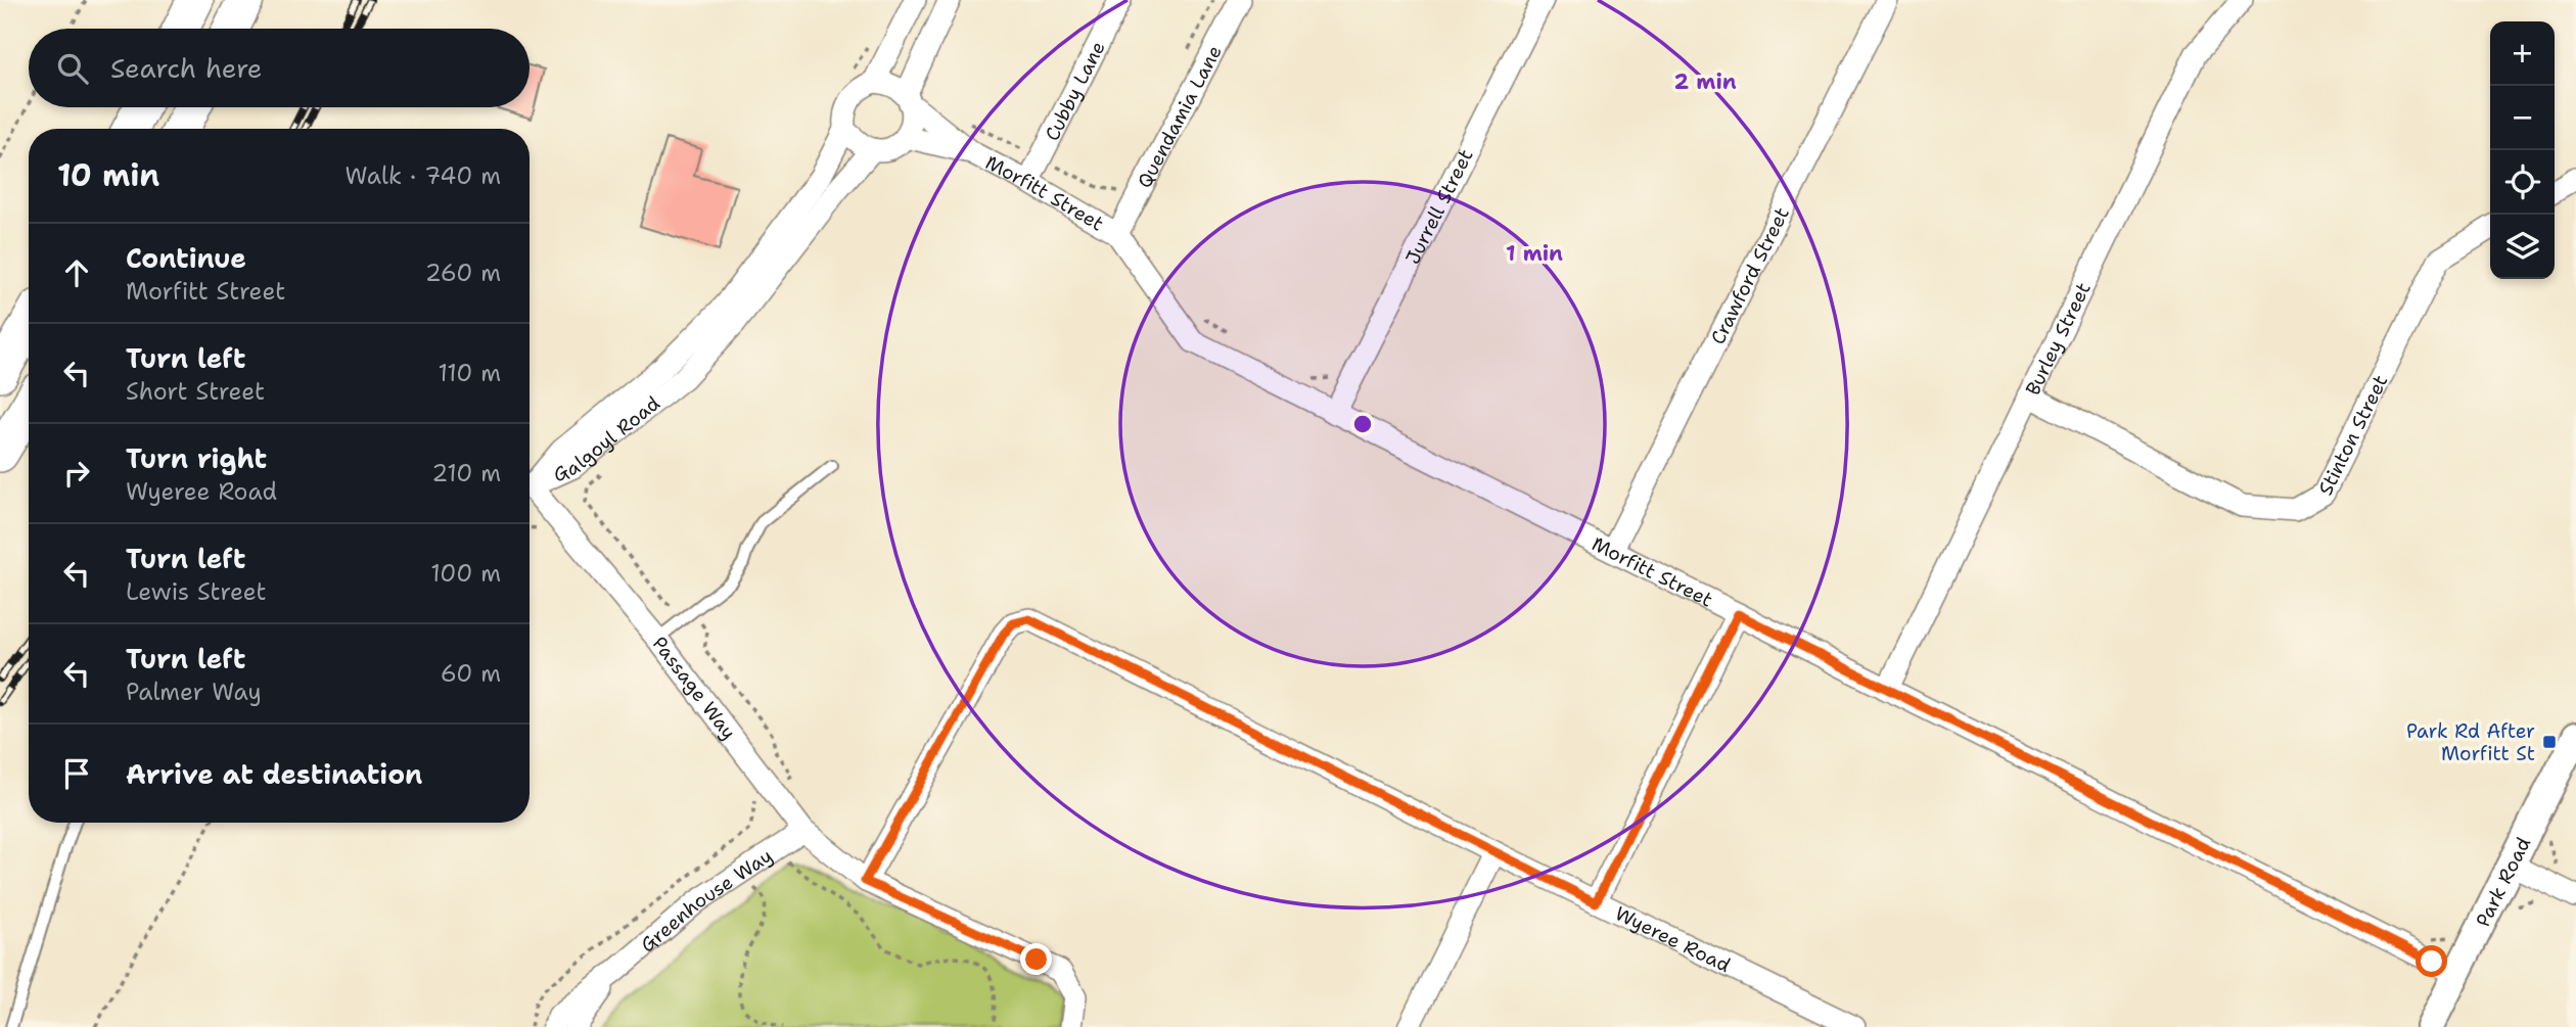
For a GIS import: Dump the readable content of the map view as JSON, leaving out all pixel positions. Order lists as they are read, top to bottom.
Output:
{
  "streets": {
    "street": [
      "Cubby Lane",
      "Quendamia Lane",
      "Morfitt Street",
      "Jurrell Street",
      "Crawford Street",
      "Burley Street",
      "Stinton Street",
      "Galgoyl Road",
      "Passage Way",
      "Park Road",
      "Greenhouse Way",
      "Wyeree Road"
    ]
  },
  "crossings": [
    ["Cubby Lane", "Morfitt Street"],
    ["Quendamia Lane", "Morfitt Street"],
    ["Morfitt Street", "Jurrell Street"],
    ["Morfitt Street", "Crawford Street"],
    ["Morfitt Street", "Burley Street"],
    ["Morfitt Street", "Galgoyl Road"],
    ["Morfitt Street", "Park Road"],
    ["Burley Street", "Stinton Street"],
    ["Galgoyl Road", "Passage Way"],
    ["Passage Way", "Greenhouse Way"],
    ["Passage Way", "Wyeree Road"]
  ],
  "places": {
    "transit": ["Park Rd After Morfitt St"]
  },
  "page": {
    "map_buttons": ["+", "−"],
    "search": "Search here",
    "heading": ["10 min", "Walk · 740 m"],
    "list": [
      ["Continue", "Morfitt Street", "260 m"],
      ["Turn left", "Short Street", "110 m"],
      ["Turn right", "Wyeree Road", "210 m"],
      ["Turn left", "Lewis Street", "100 m"],
      ["Turn left", "Palmer Way", "60 m"],
      "Arrive at destination"
    ]
  },
  "rings": ["2 min", "1 min"]
}
